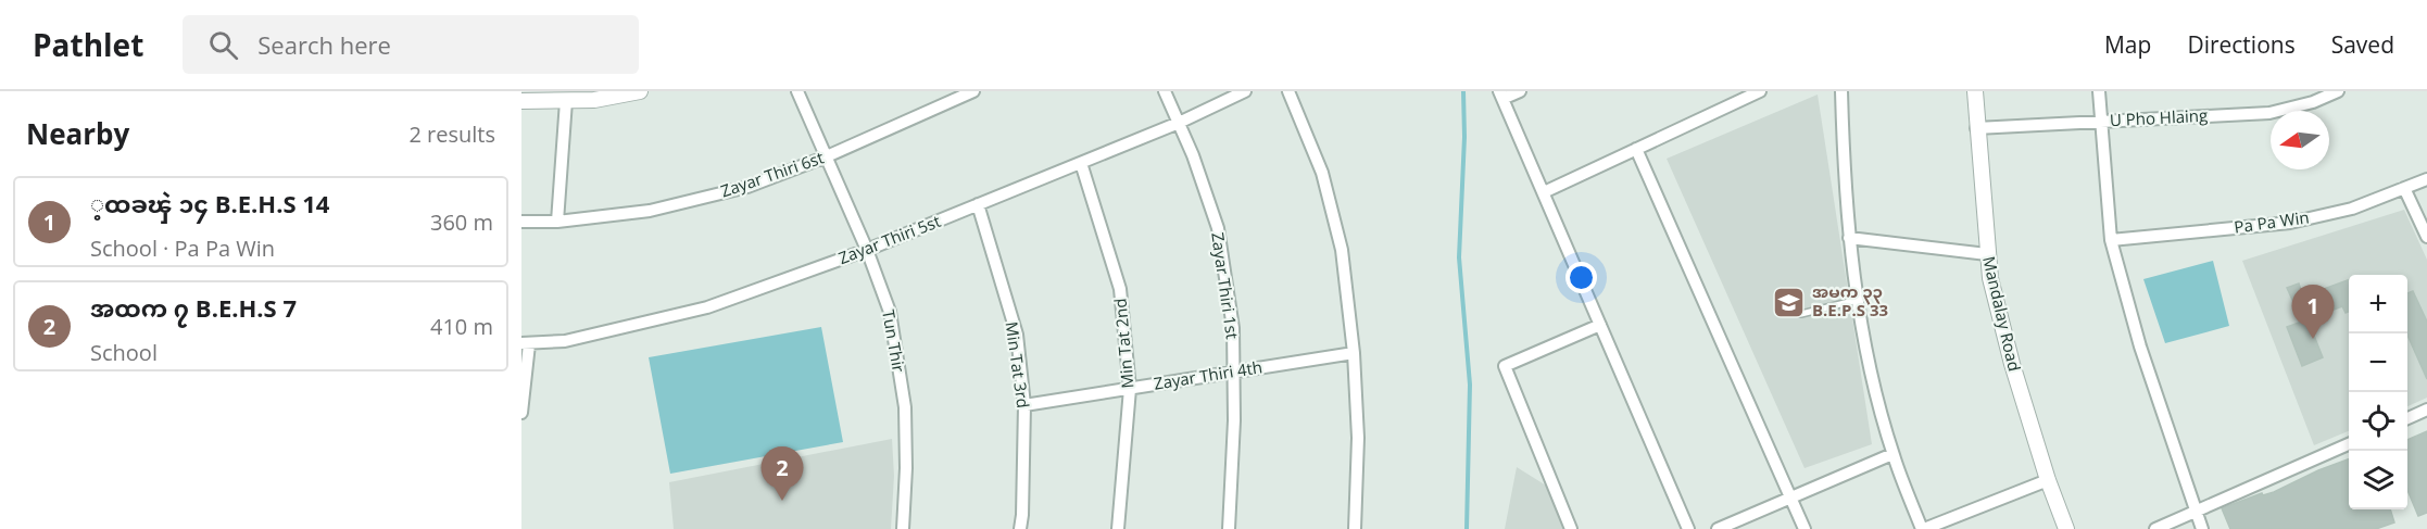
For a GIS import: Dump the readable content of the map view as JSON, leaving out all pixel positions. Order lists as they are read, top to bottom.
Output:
{
  "streets": {
    "street": [
      "U Pho Hlaing",
      "Zayar Thiri 6st",
      "Pa Pa Win",
      "Zayar Thiri 5st",
      "Zayar Thiri 1st",
      "Mandalay Road",
      "Tun Thir",
      "Min Tat 2nd",
      "Min Tat 3rd",
      "Zayar Thiri 4th"
    ]
  },
  "crossings": [
    ["U Pho Hlaing", "Mandalay Road"],
    ["Zayar Thiri 6st", "Tun Thir"],
    ["Zayar Thiri 5st", "Zayar Thiri 1st"],
    ["Zayar Thiri 5st", "Tun Thir"],
    ["Zayar Thiri 5st", "Min Tat 2nd"],
    ["Zayar Thiri 5st", "Min Tat 3rd"],
    ["Zayar Thiri 1st", "Zayar Thiri 4th"],
    ["Min Tat 2nd", "Zayar Thiri 4th"],
    ["Min Tat 3rd", "Zayar Thiri 4th"]
  ],
  "places": {
    "school or university": ["အမက ၃၃ B.E.P.S 33"]
  },
  "north": "left",
  "page": {
    "header": "Pathlet",
    "search": "Search here",
    "nav": ["Map", "Directions", "Saved"],
    "heading": ["Nearby", "2 results"],
    "list": [
      {
        "mark": "1",
        "name": "့ထခၾဲ ၁၄ B.E.H.S 14",
        "note": "School · Pa Pa Win",
        "value": "360 m"
      },
      {
        "mark": "2",
        "name": "အထက ၇ B.E.H.S 7",
        "note": "School",
        "value": "410 m"
      }
    ],
    "map_buttons": ["+", "−"],
    "pins": ["1", "2"]
  }
}
